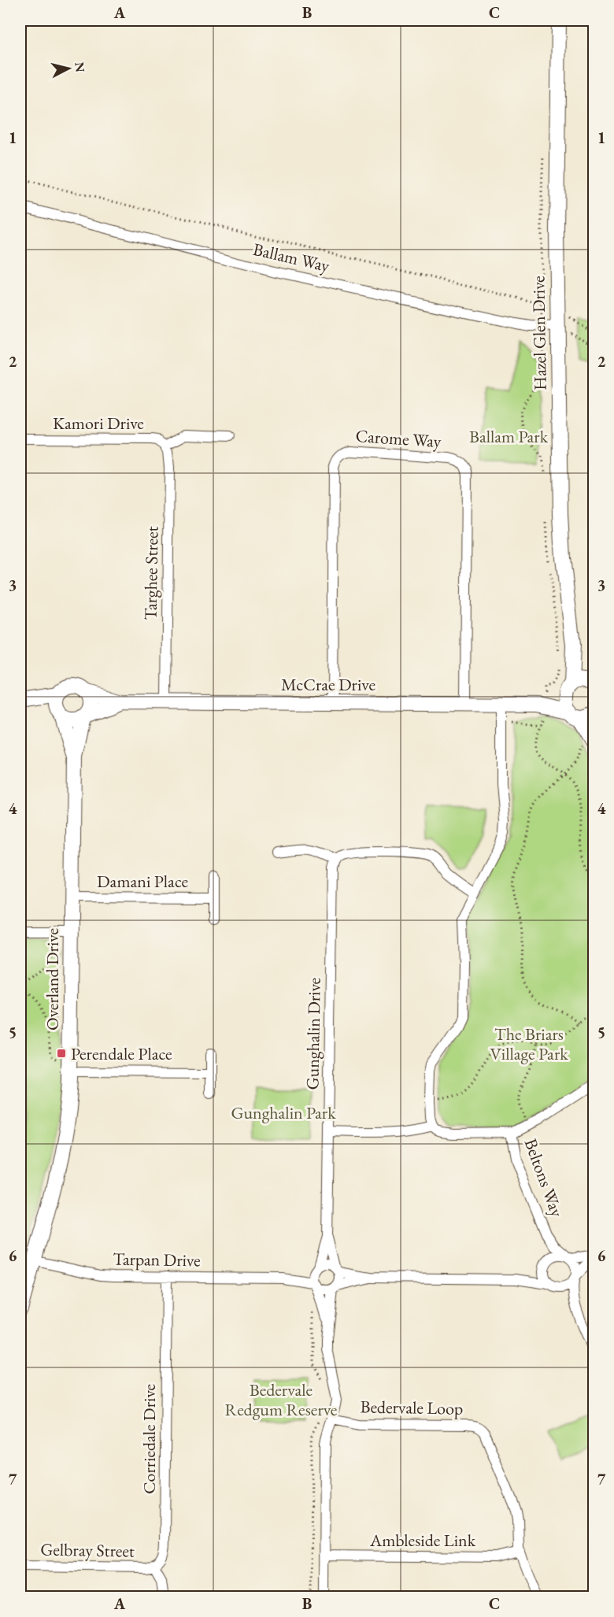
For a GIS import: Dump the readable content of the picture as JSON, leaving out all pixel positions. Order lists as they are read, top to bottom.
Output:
{
  "streets": {
    "street": [
      "Ballam Way",
      "Hazel Glen Drive",
      "Kamori Drive",
      "Carome Way",
      "Targhee Street",
      "McCrae Drive",
      "Damani Place",
      "Overland Drive",
      "Gunghalin Drive",
      "Beltons Way",
      "Tarpan Drive",
      "Bedervale Loop",
      "Corriedale Drive",
      "Ambleside Link",
      "Gelbray Street"
    ]
  },
  "crossings": [
    ["Ballam Way", "Hazel Glen Drive"],
    ["Hazel Glen Drive", "McCrae Drive"],
    ["Kamori Drive", "Targhee Street"],
    ["Carome Way", "McCrae Drive"],
    ["Targhee Street", "McCrae Drive"],
    ["McCrae Drive", "Overland Drive"],
    ["Damani Place", "Overland Drive"],
    ["Overland Drive", "Tarpan Drive"],
    ["Gunghalin Drive", "Tarpan Drive"],
    ["Tarpan Drive", "Corriedale Drive"],
    ["Bedervale Loop", "Ambleside Link"],
    ["Corriedale Drive", "Gelbray Street"]
  ],
  "parks": [
    "Ballam Park",
    "The Briars Village Park",
    "Gunghalin Park",
    "Bedervale Redgum Reserve"
  ],
  "places": {
    "transit": ["Perendale Place"]
  },
  "north": "right",
  "grid": {
    "columns": ["A", "B", "C"],
    "rows": [
      "1",
      "2",
      "3",
      "4",
      "5",
      "6",
      "7"
    ]
  }
}
